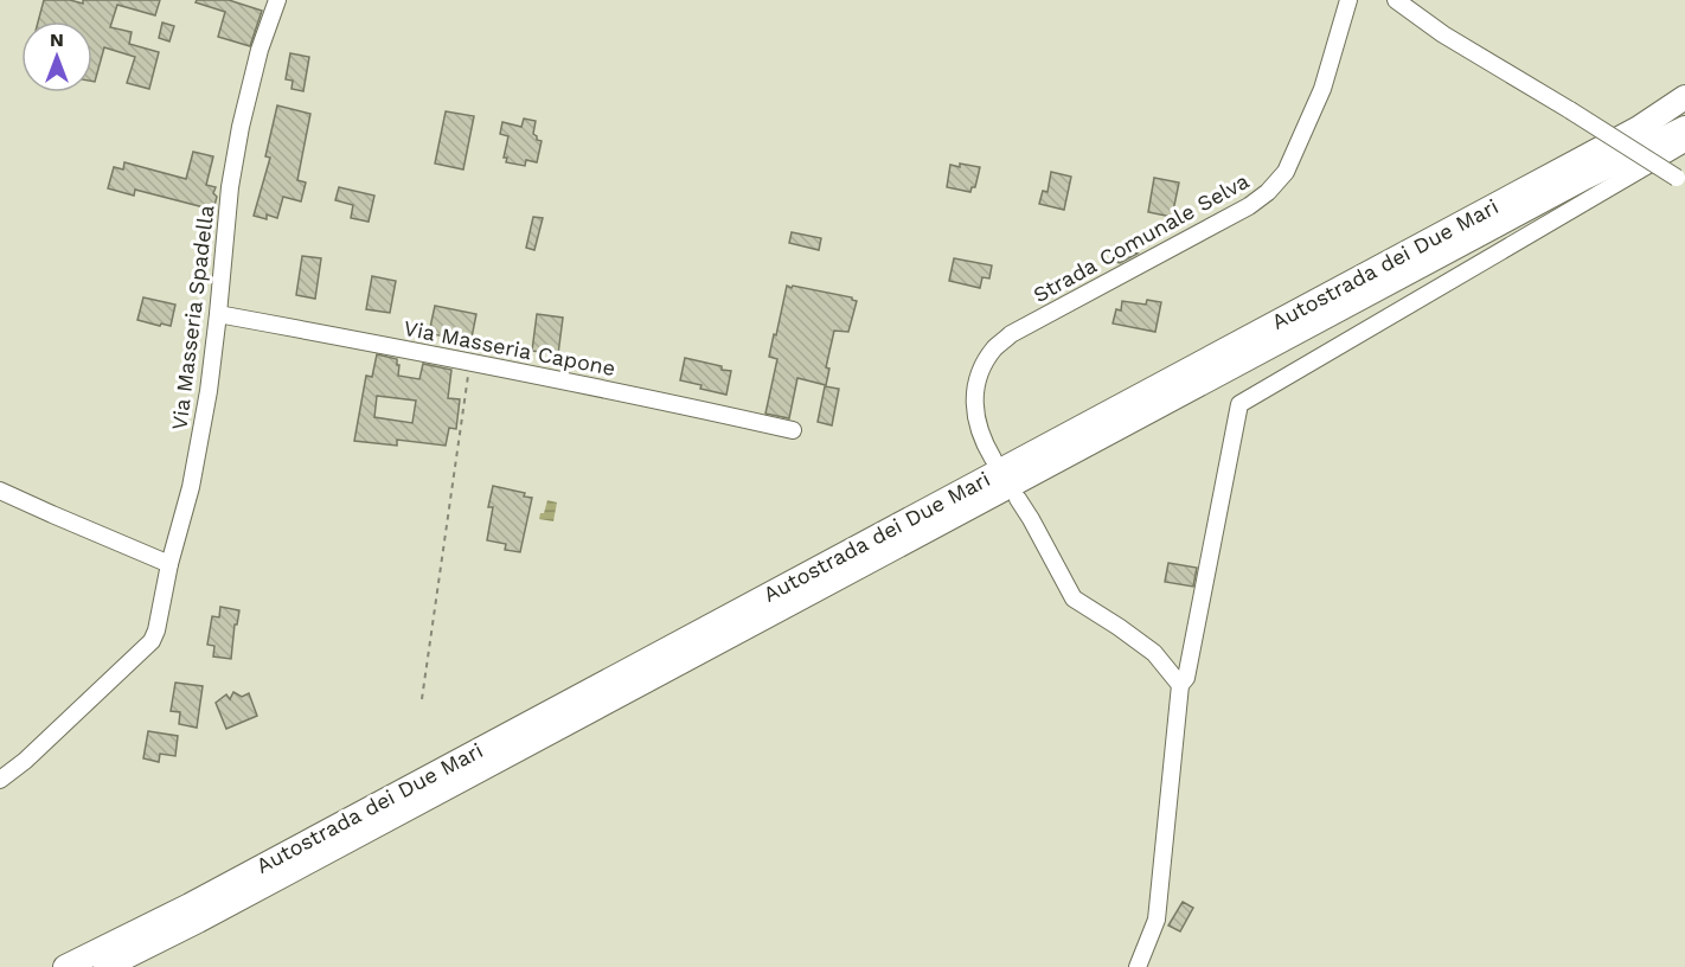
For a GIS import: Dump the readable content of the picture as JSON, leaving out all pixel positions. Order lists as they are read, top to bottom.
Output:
{
  "streets": {
    "highway": ["Autostrada dei Due Mari"],
    "street": ["Strada Comunale Selva", "Via Masseria Spadella", "Via Masseria Capone"]
  },
  "crossings": [
    ["Via Masseria Spadella", "Via Masseria Capone"]
  ],
  "north": "top"
}
